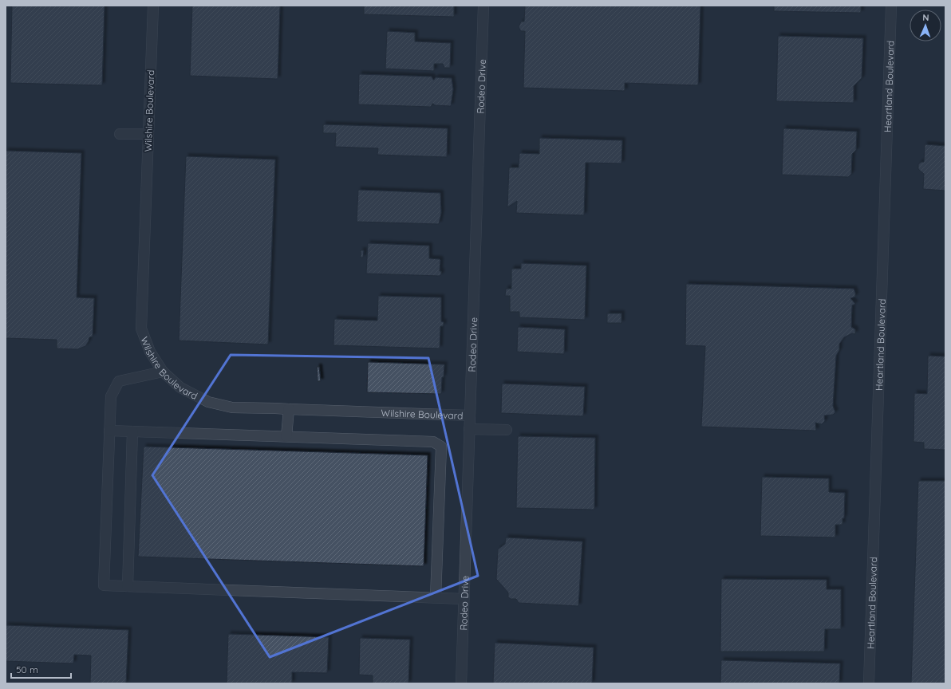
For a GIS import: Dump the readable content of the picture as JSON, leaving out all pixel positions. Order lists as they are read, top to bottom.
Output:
{
  "streets": {
    "street": ["Rodeo Drive", "Heartland Boulevard", "Wilshire Boulevard"]
  },
  "crossings": [
    ["Rodeo Drive", "Wilshire Boulevard"]
  ],
  "scale_bar": "50 m",
  "north": "top"
}
